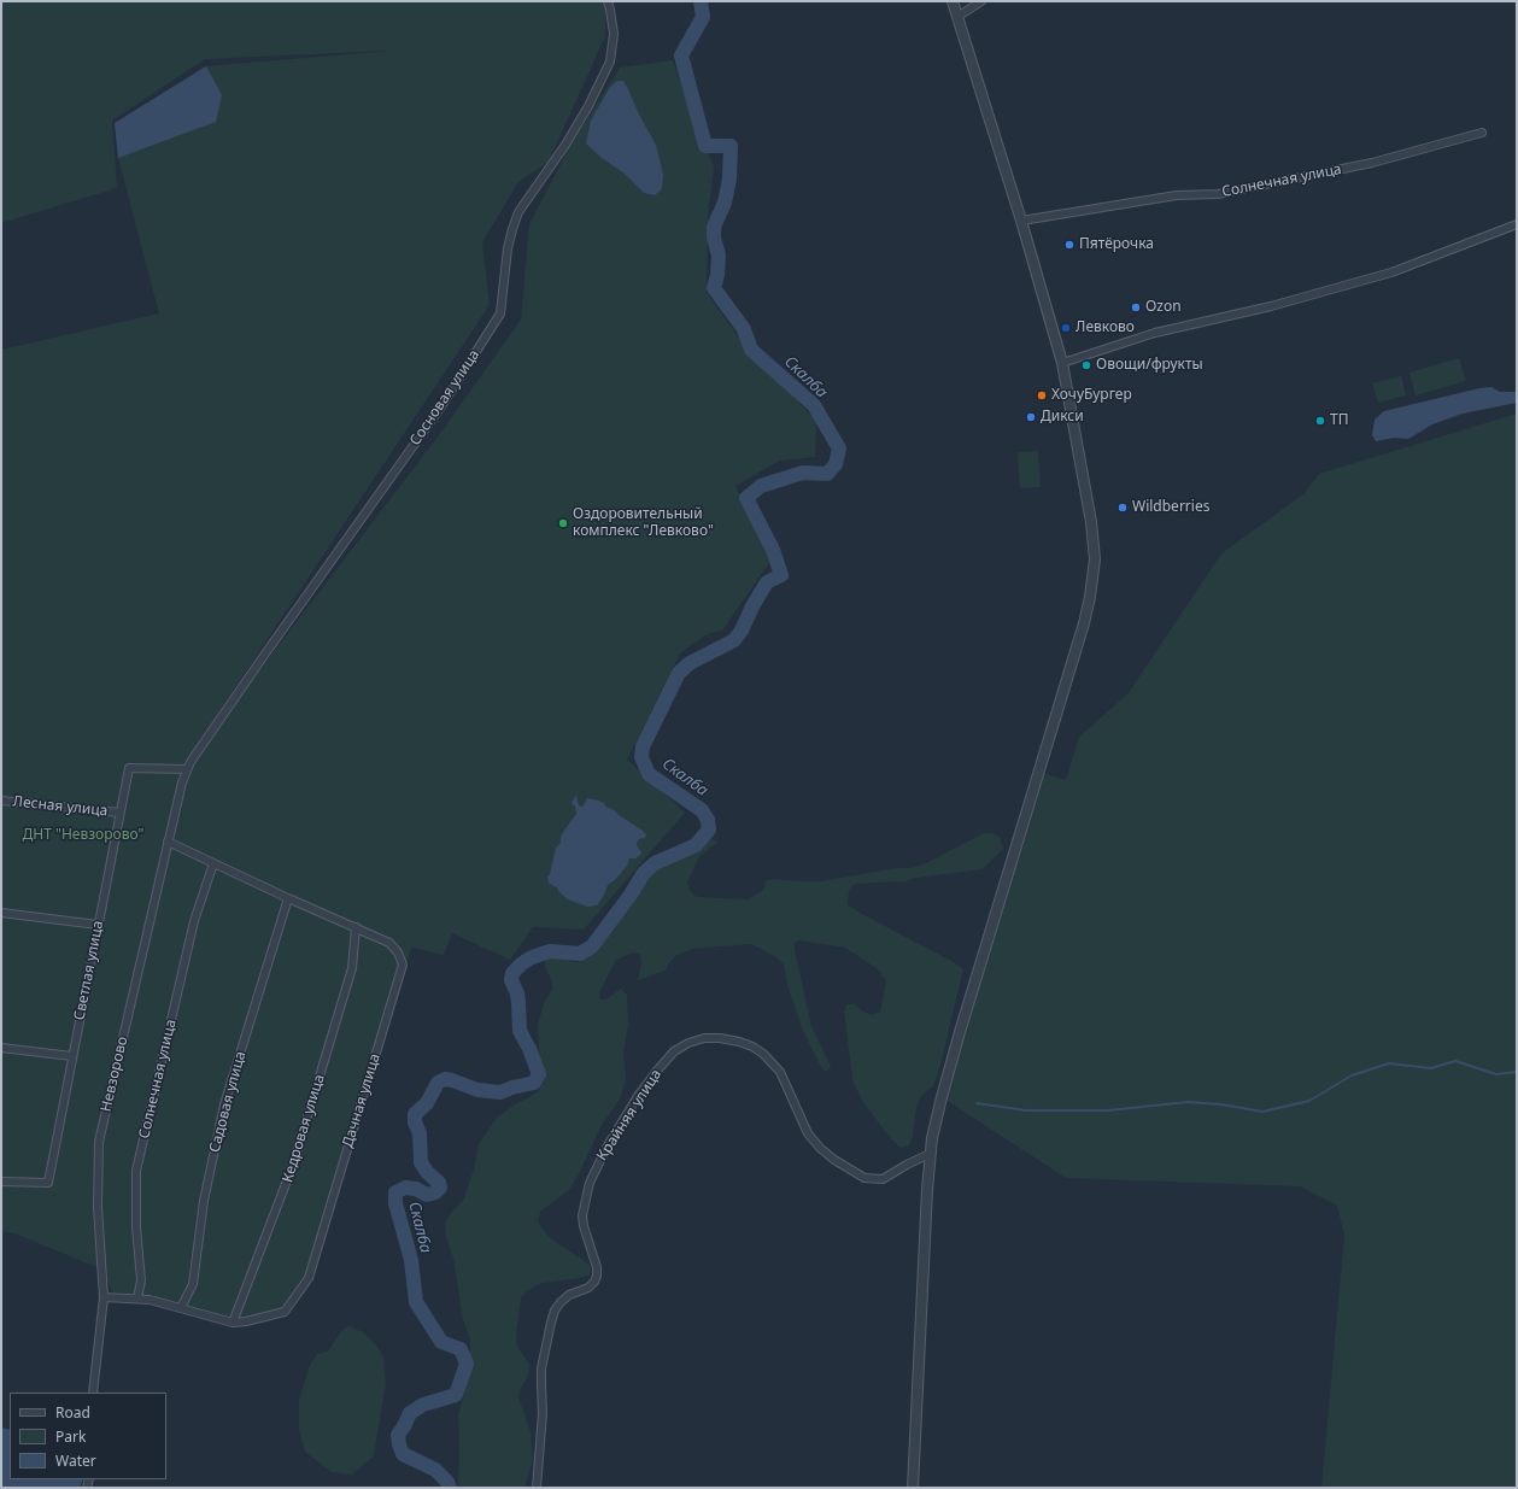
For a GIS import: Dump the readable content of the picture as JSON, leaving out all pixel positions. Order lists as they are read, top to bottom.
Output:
{
  "streets": {
    "street": [
      "Солнечная улица",
      "Сосновая улица",
      "Лесная улица",
      "Светлая улица",
      "Невзорово",
      "Дачная улица",
      "Садовая улица",
      "Крайняя улица",
      "Кедровая улица"
    ]
  },
  "crossings": [
    ["Солнечная улица", "Дачная улица"],
    ["Сосновая улица", "Невзорово"],
    ["Лесная улица", "Светлая улица"],
    ["Светлая улица", "Невзорово"],
    ["Невзорово", "Дачная улица"],
    ["Дачная улица", "Садовая улица"],
    ["Дачная улица", "Кедровая улица"]
  ],
  "water": ["Скалба"],
  "parks": ["ДНТ \"Невзорово\""],
  "places": [
    "Пятёрочка",
    "Ozon",
    "Левково",
    "Овощи/фрукты",
    "ХочуБургер",
    "Дикси",
    "ТП",
    "Wildberries",
    "Оздоровительный комплекс \"Левково\""
  ],
  "legend": ["Road", "Park", "Water"]
}
